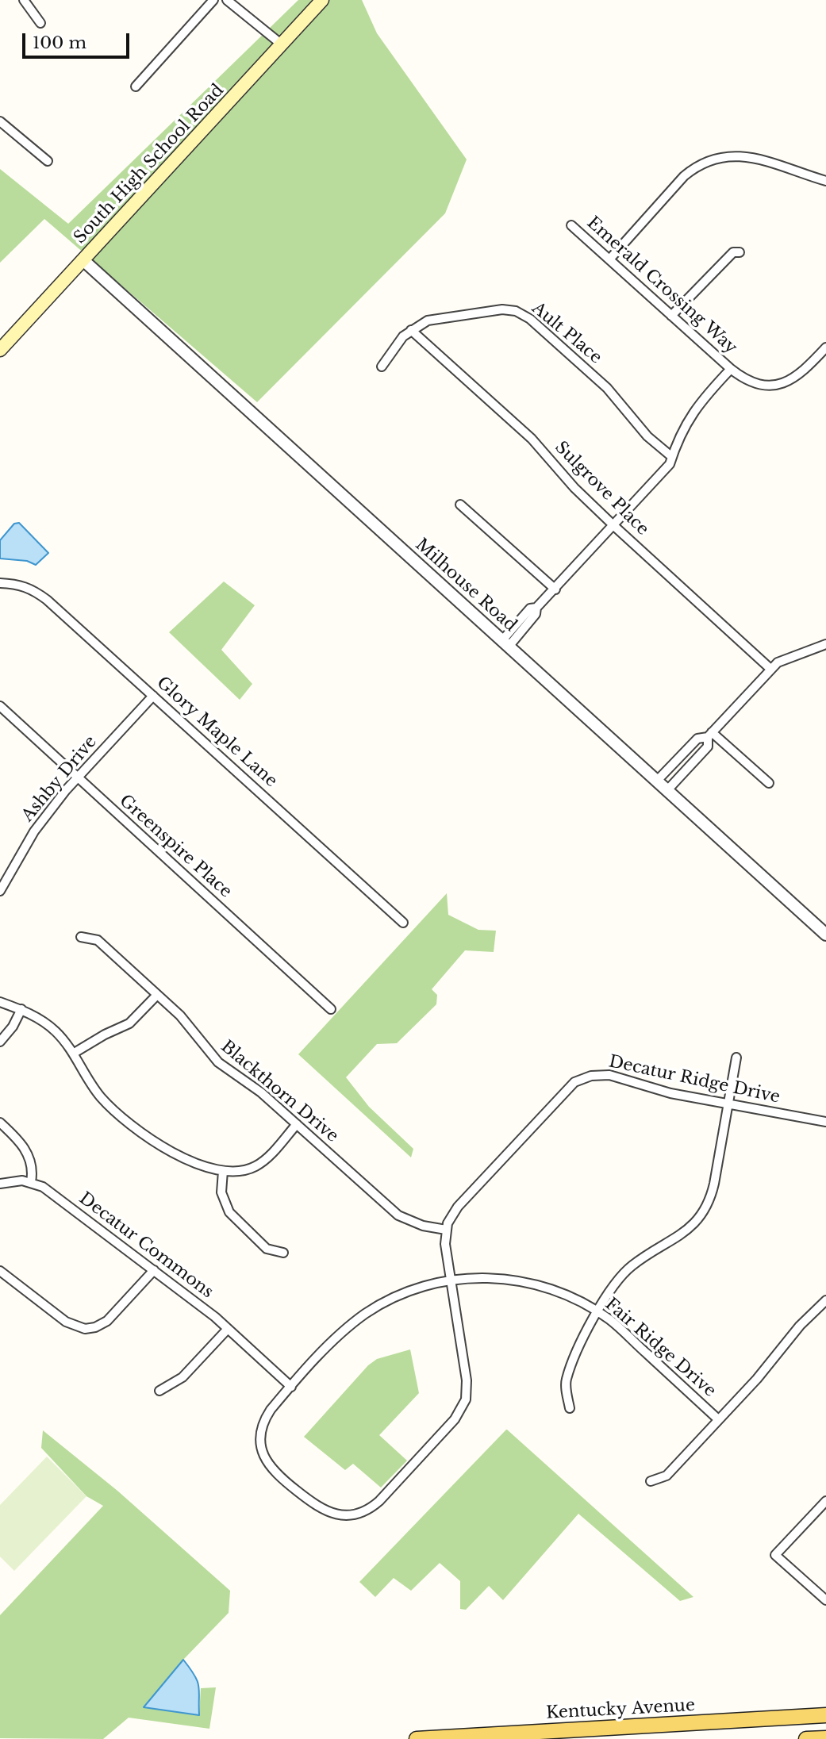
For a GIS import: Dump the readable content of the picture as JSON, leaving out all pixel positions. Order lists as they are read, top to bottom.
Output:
{
  "streets": {
    "main road": ["South High School Road", "Kentucky Avenue"],
    "street": [
      "Emerald Crossing Way",
      "Ault Place",
      "Sulgrove Place",
      "Milhouse Road",
      "Glory Maple Lane",
      "Ashby Drive",
      "Greenspire Place",
      "Decatur Ridge Drive",
      "Blackthorn Drive",
      "Decatur Commons",
      "Fair Ridge Drive"
    ]
  },
  "crossings": [
    ["South High School Road", "Milhouse Road"],
    ["Ault Place", "Sulgrove Place"],
    ["Glory Maple Lane", "Ashby Drive"],
    ["Ashby Drive", "Greenspire Place"],
    ["Decatur Ridge Drive", "Blackthorn Drive"],
    ["Decatur Commons", "Fair Ridge Drive"]
  ],
  "scale_bar": "100 m"
}
